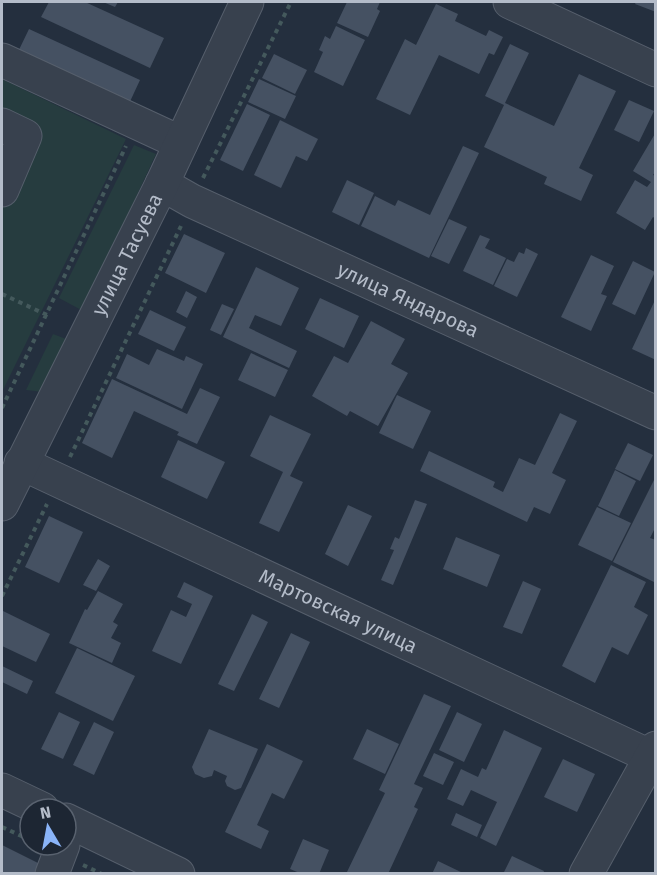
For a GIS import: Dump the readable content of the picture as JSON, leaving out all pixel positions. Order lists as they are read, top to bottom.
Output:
{
  "streets": {
    "street": ["улица Тасуева", "улица Яндарова", "Мартовская улица"]
  },
  "crossings": [
    ["улица Тасуева", "улица Яндарова"],
    ["улица Тасуева", "Мартовская улица"]
  ],
  "north": "top"
}
